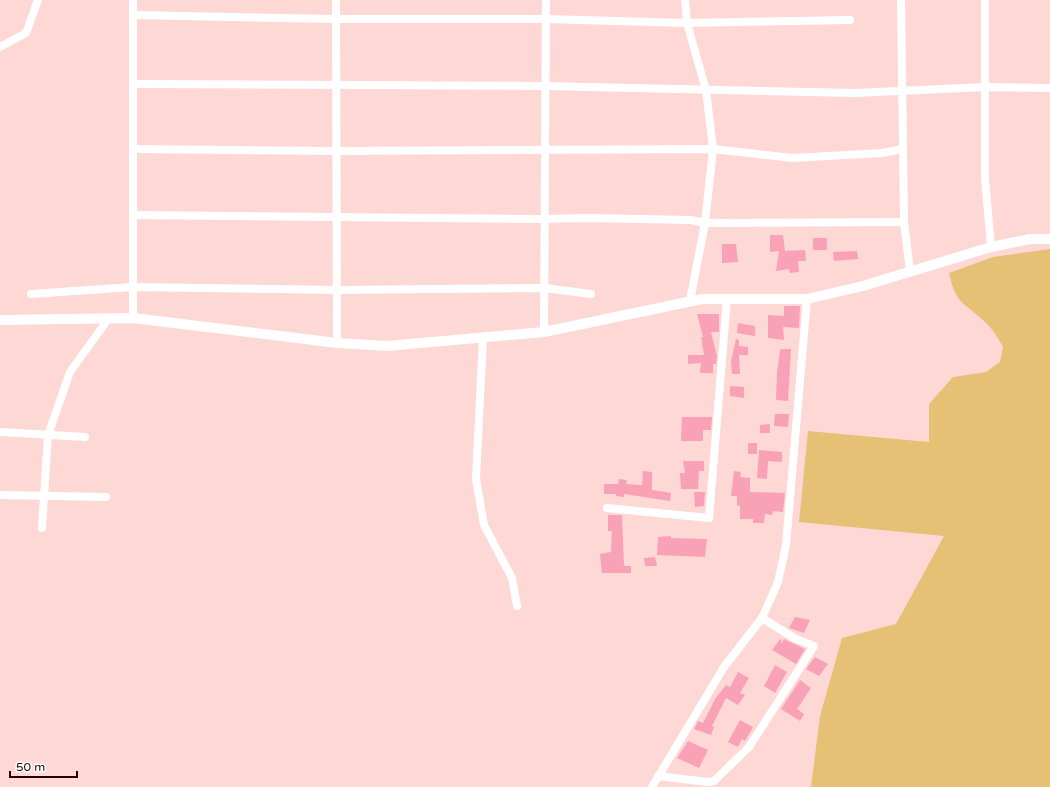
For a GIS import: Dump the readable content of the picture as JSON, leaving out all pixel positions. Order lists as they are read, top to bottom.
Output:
{
  "scale_bar": "50 m"
}
